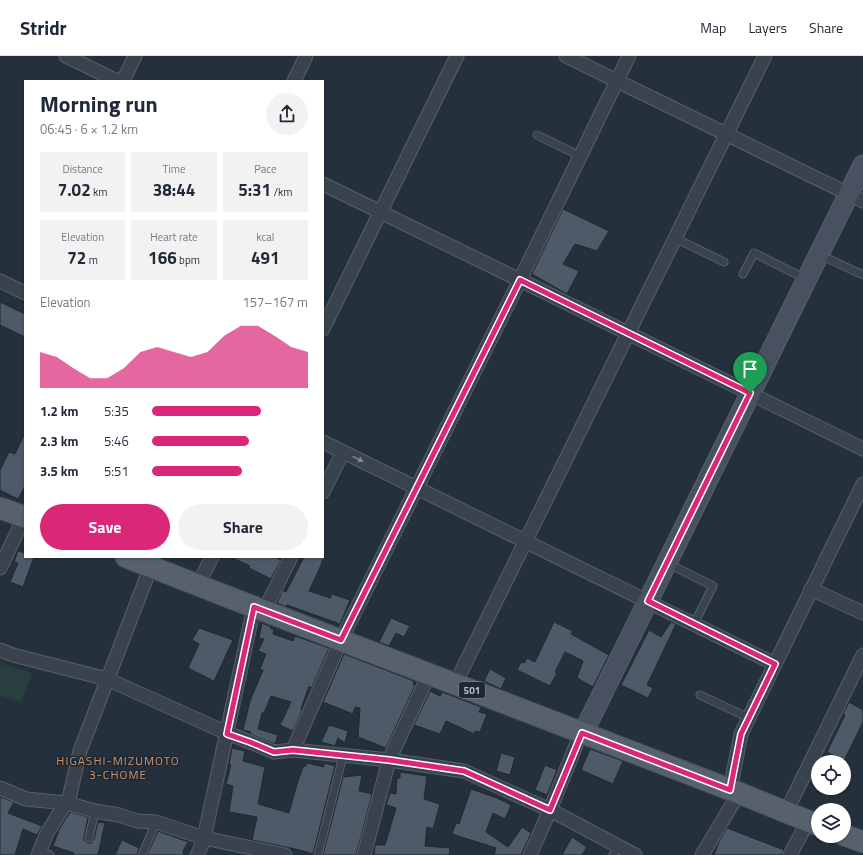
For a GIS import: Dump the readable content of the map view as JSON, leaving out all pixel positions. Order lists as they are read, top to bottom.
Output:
{
  "streets": {
    "main road": ["501"]
  },
  "districts": ["HIGASHI-MIZUMOTO 3-CHOME"],
  "page": {
    "header": "Stridr",
    "nav": ["Map", "Layers", "Share"],
    "heading": ["Morning run", "06:45 · 6 × 1.2 km"],
    "stats": [
      ["Distance", "7.02 km"],
      ["Time", "38:44"],
      ["Pace", "5:31 /km"],
      ["Elevation", "72 m"],
      ["Heart rate", "166 bpm"],
      ["kcal", "491"]
    ],
    "chart": ["Elevation", "157–167 m"],
    "list": [
      {
        "name": "1.2 km",
        "note": "5:35"
      },
      {
        "name": "2.3 km",
        "note": "5:46"
      },
      {
        "name": "3.5 km",
        "note": "5:51"
      }
    ],
    "buttons": ["Save", "Share"]
  }
}
